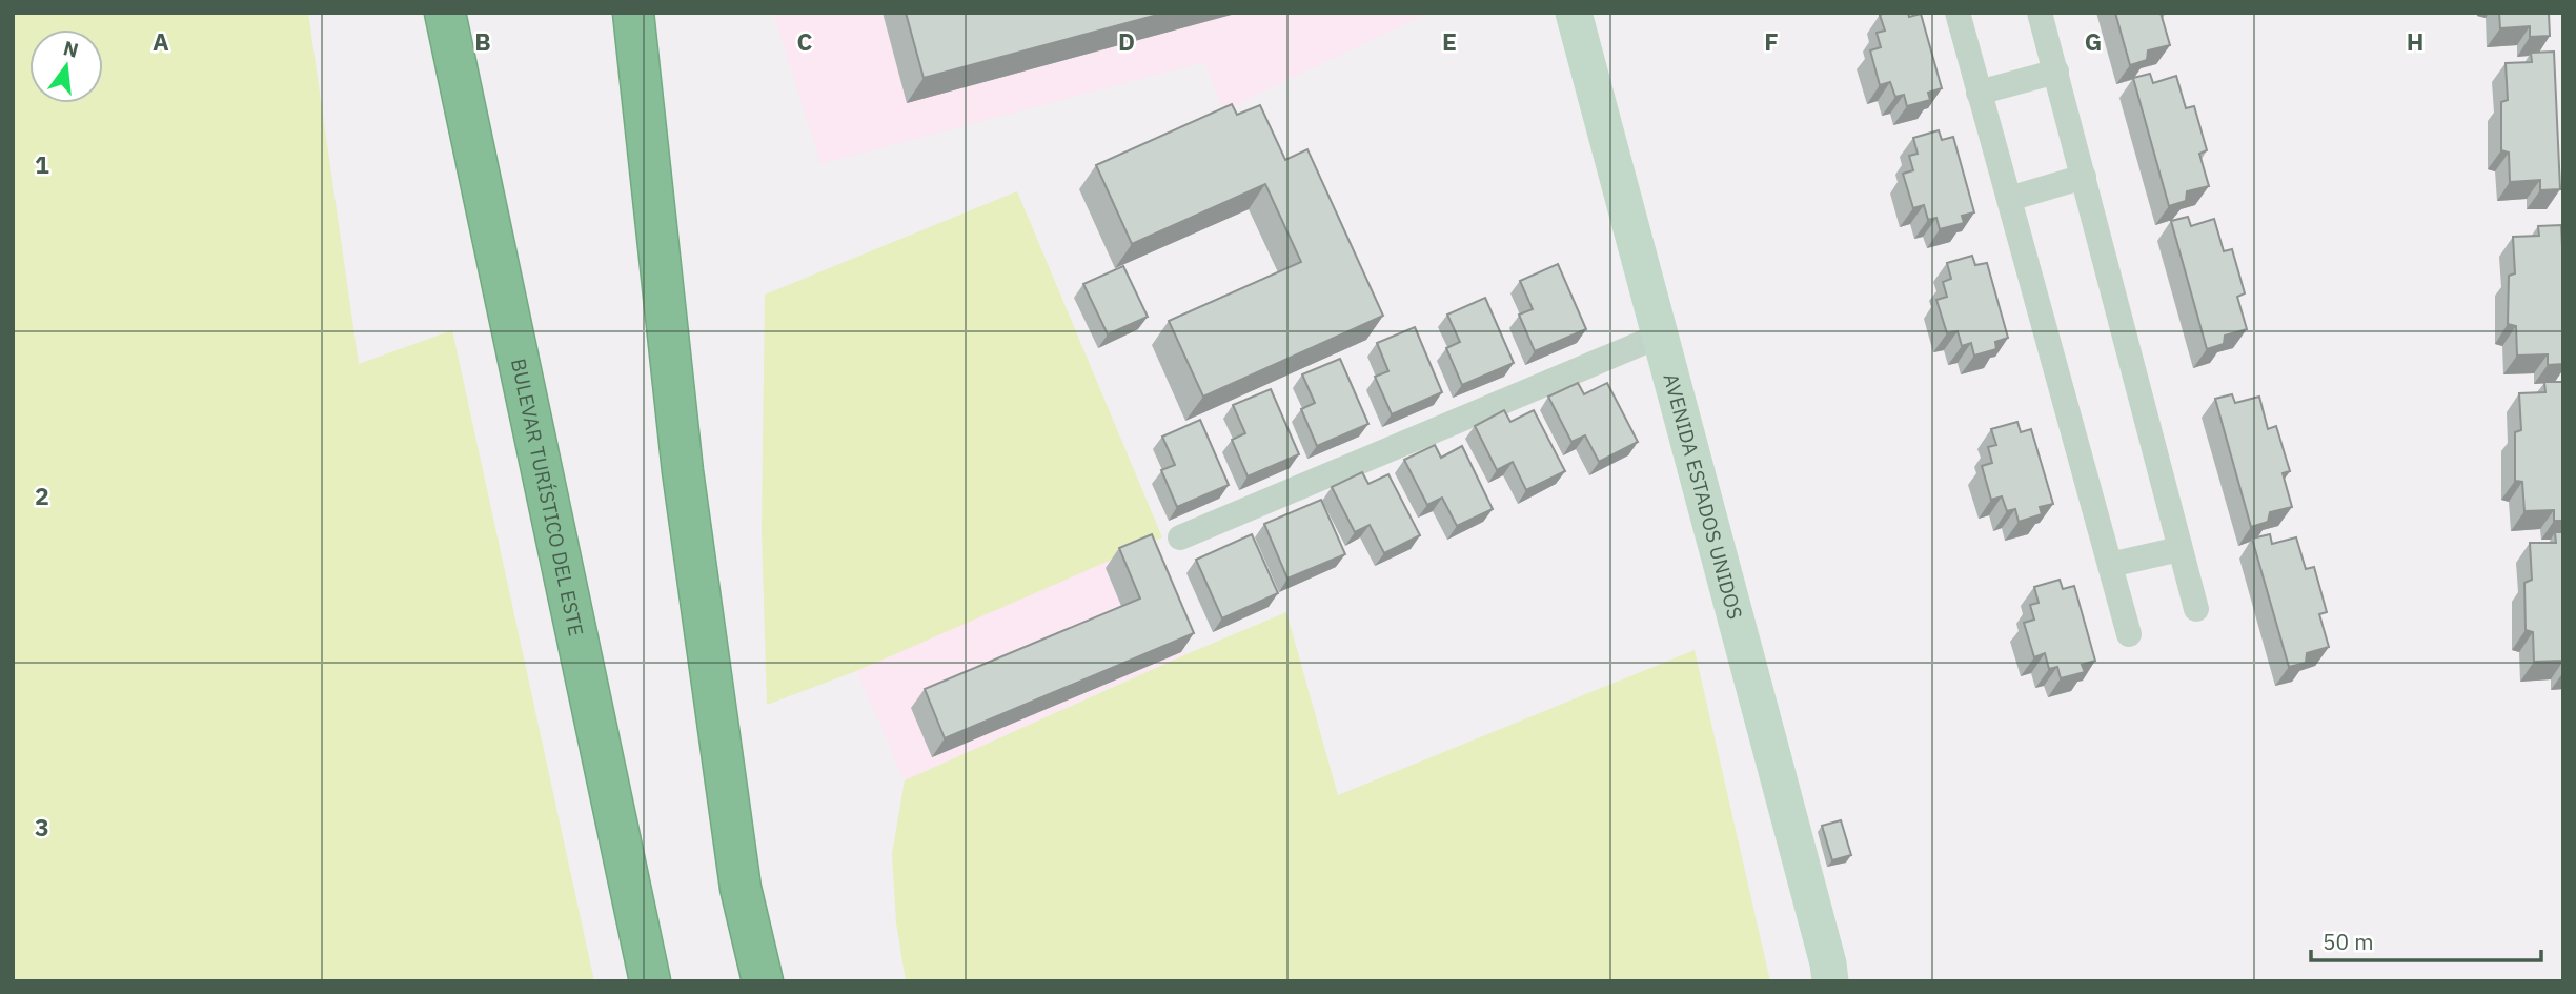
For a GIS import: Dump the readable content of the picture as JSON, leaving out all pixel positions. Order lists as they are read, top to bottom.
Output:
{
  "streets": {
    "highway": ["BULEVAR TURÍSTICO DEL ESTE"],
    "street": ["AVENIDA ESTADOS UNIDOS"]
  },
  "scale_bar": "50 m",
  "north": "top",
  "grid": {
    "columns": [
      "A",
      "B",
      "C",
      "D",
      "E",
      "F",
      "G",
      "H"
    ],
    "rows": ["1", "2", "3"]
  }
}
